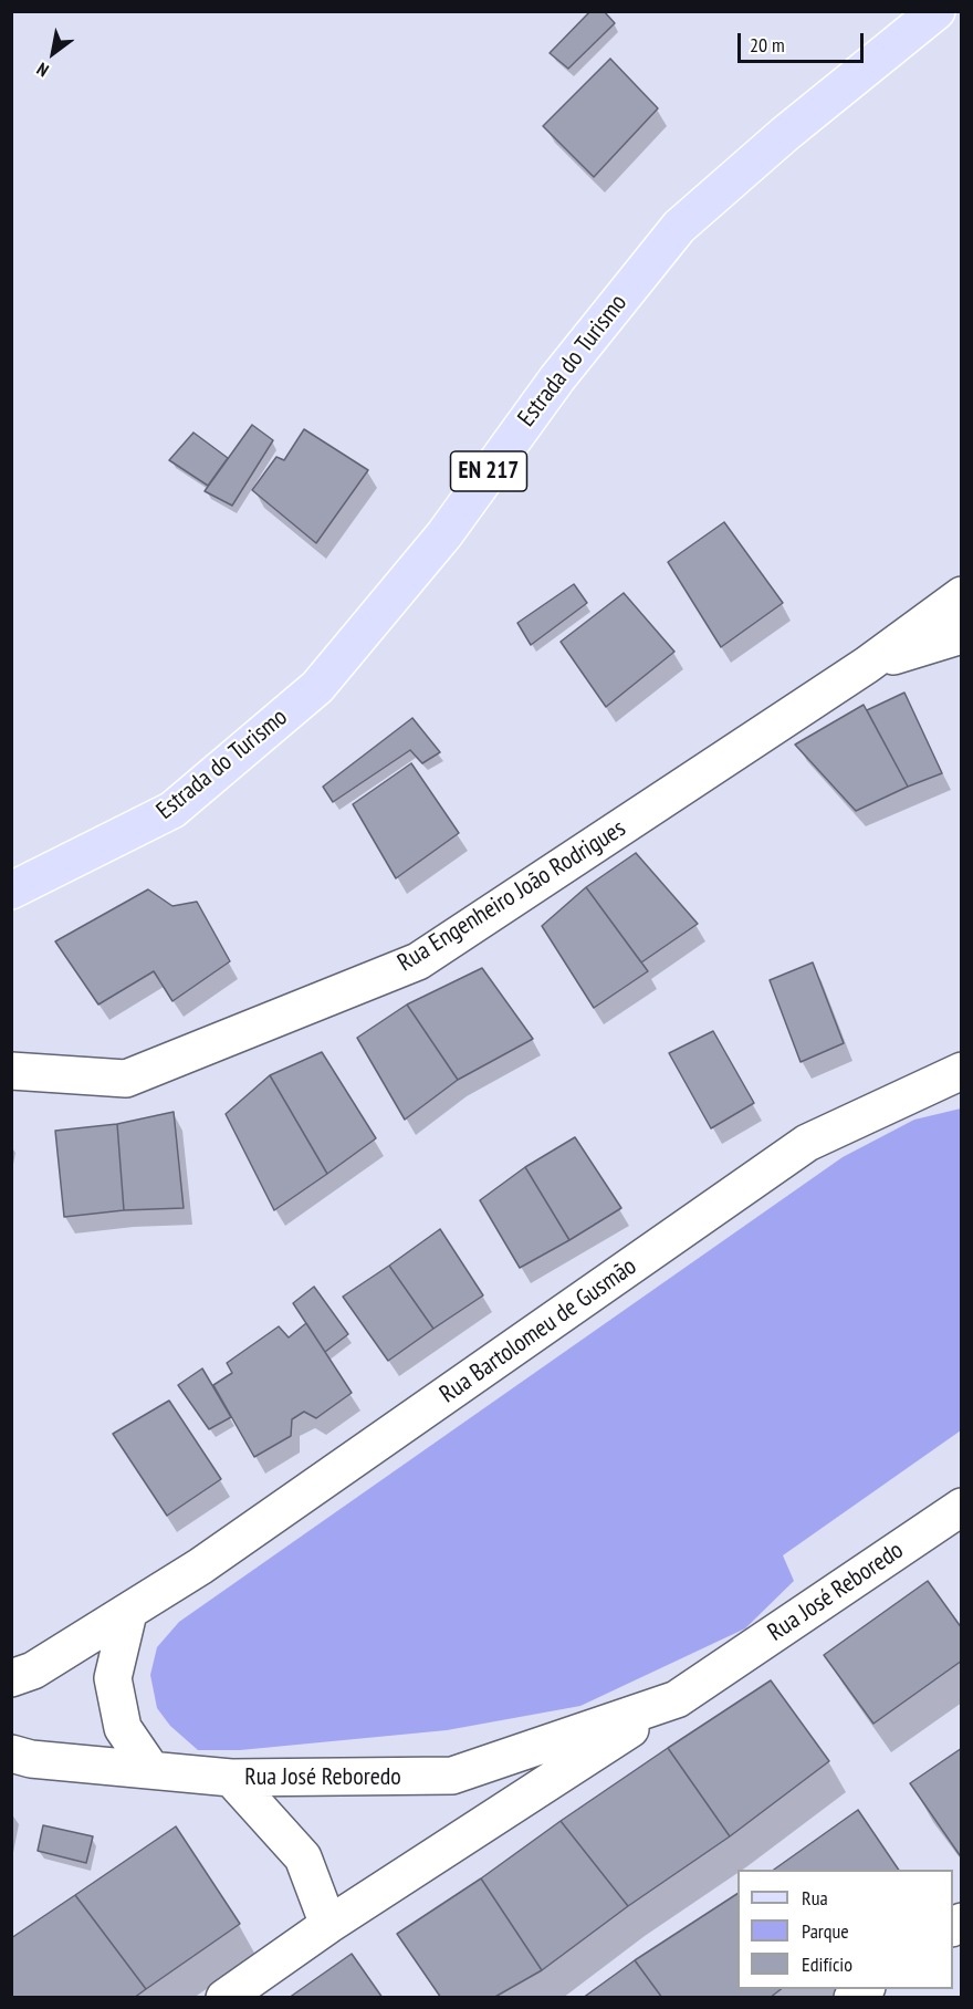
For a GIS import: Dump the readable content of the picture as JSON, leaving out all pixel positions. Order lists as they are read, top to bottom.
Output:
{
  "streets": {
    "main road": ["Estrada do Turismo", "EN 217"],
    "street": ["Rua Engenheiro João Rodrigues", "Rua Bartolomeu de Gusmão", "Rua José Reboredo"]
  },
  "legend": ["Rua", "Parque", "Edifício"],
  "scale_bar": "20 m",
  "north": "bottom left"
}
